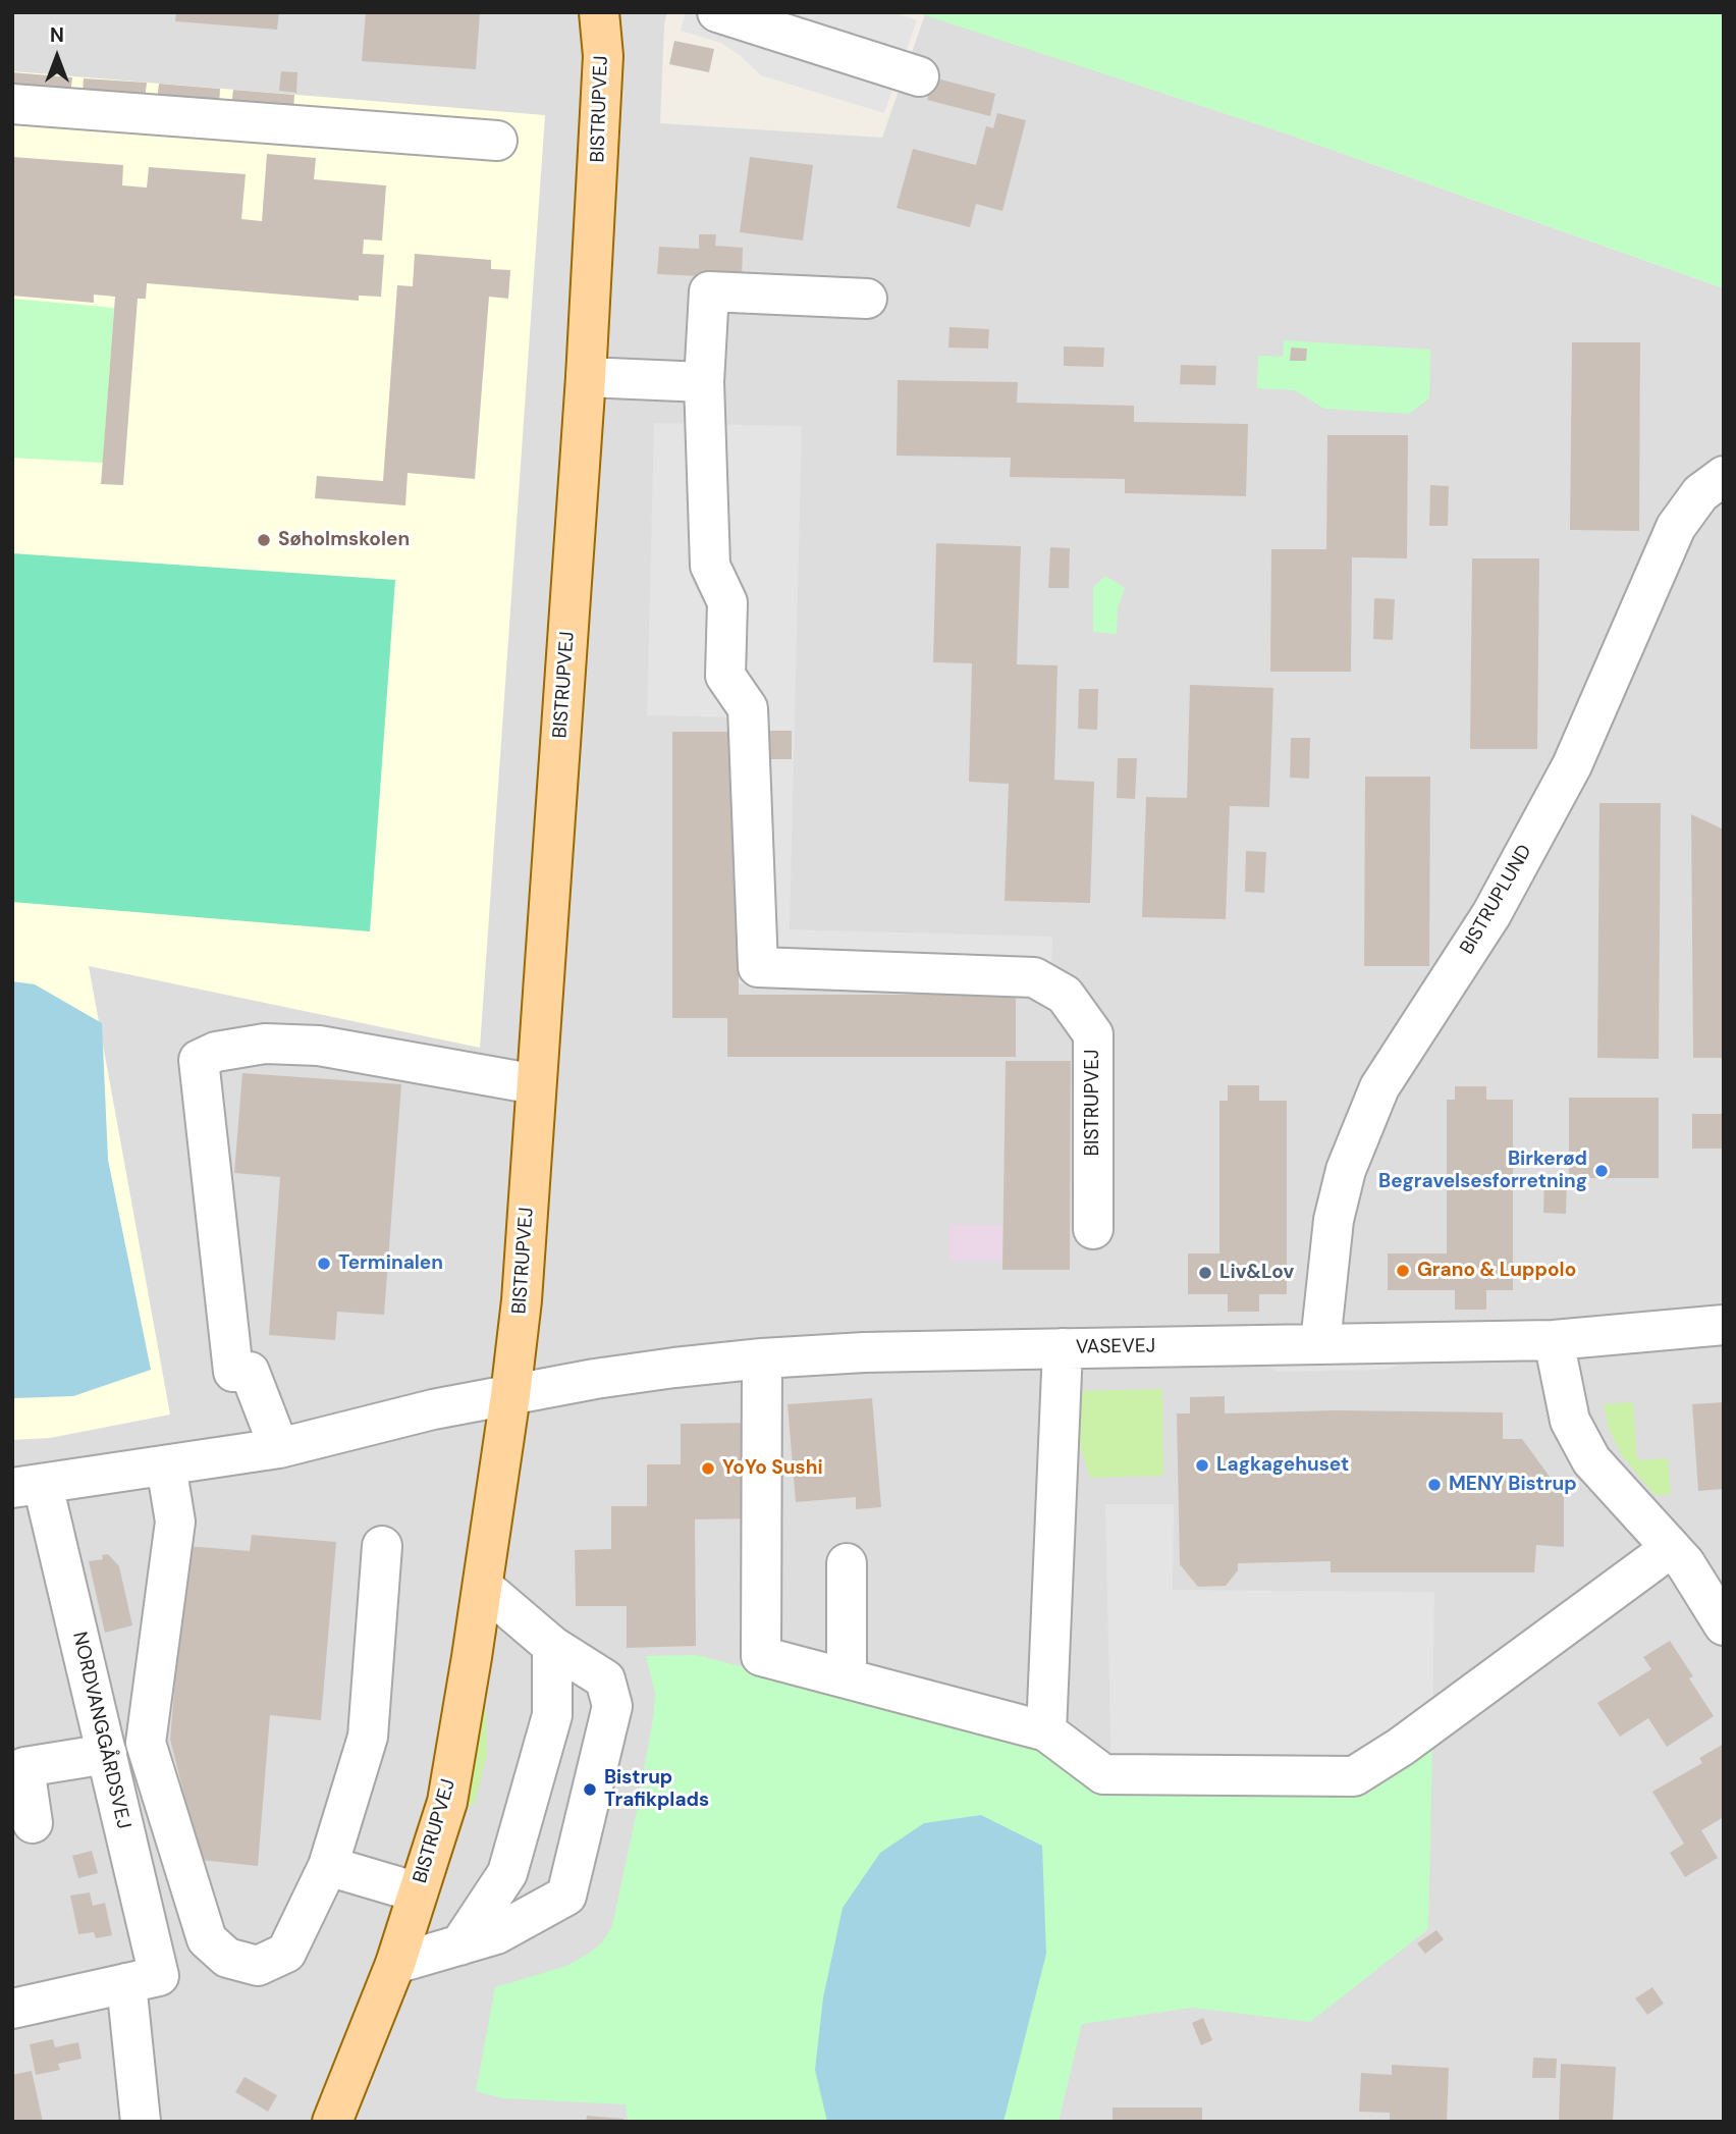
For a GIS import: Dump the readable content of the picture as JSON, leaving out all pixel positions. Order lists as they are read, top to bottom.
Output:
{
  "streets": {
    "main road": ["BISTRUPVEJ"],
    "street": ["BISTRUPLUND", "VASEVEJ", "NORDVANGGÅRDSVEJ"]
  },
  "crossings": [
    ["BISTRUPVEJ", "VASEVEJ"],
    ["BISTRUPVEJ", "NORDVANGGÅRDSVEJ"],
    ["BISTRUPLUND", "VASEVEJ"],
    ["VASEVEJ", "NORDVANGGÅRDSVEJ"]
  ],
  "places": [
    "Søholmskolen",
    "Birkerød Begravelsesforretning",
    "Terminalen",
    "Grano & Luppolo",
    "Liv&Lov",
    "Lagkagehuset",
    "YoYo Sushi",
    "MENY Bistrup",
    "Bistrup Trafikplads"
  ],
  "north": "top"
}
